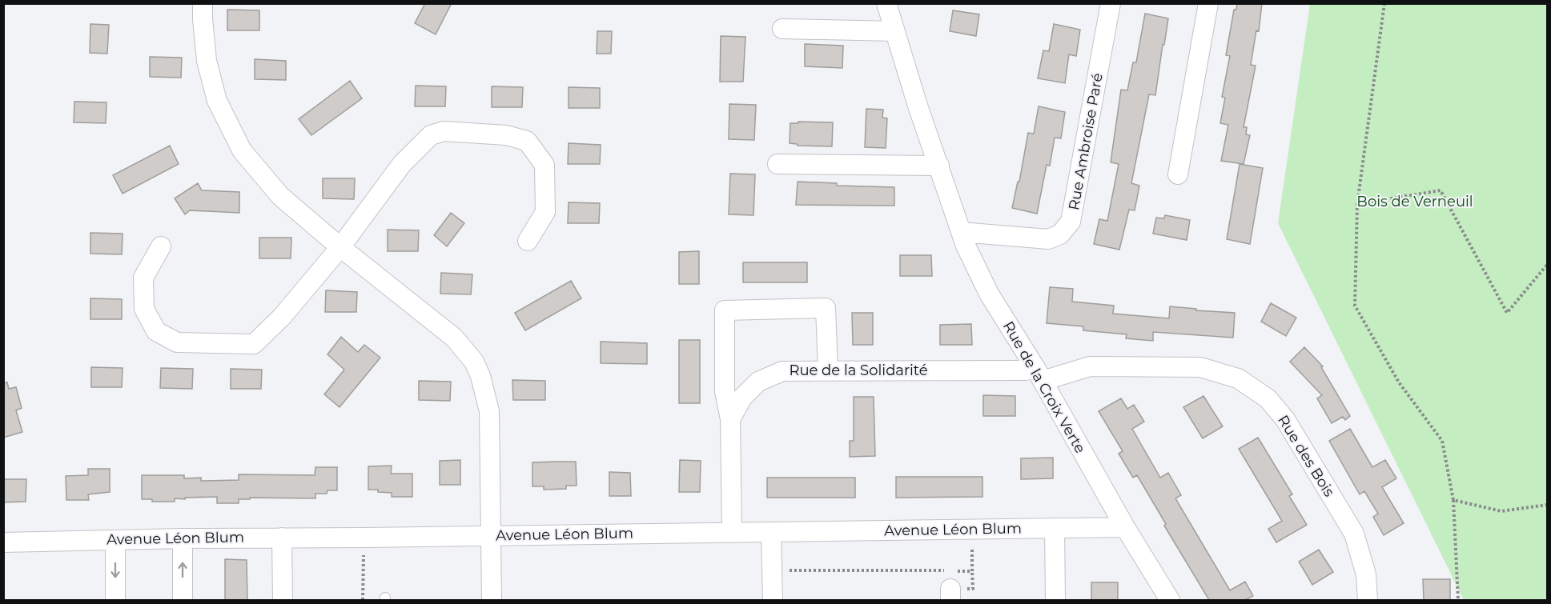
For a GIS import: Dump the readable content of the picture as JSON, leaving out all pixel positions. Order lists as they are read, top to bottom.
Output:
{
  "streets": {
    "street": [
      "Rue Ambroise Paré",
      "Rue de la Solidarité",
      "Rue de la Croix Verte",
      "Rue des Bois",
      "Avenue Léon Blum"
    ]
  },
  "crossings": [
    ["Rue Ambroise Paré", "Rue de la Croix Verte"],
    ["Rue de la Solidarité", "Rue de la Croix Verte"],
    ["Rue de la Solidarité", "Rue des Bois"],
    ["Rue de la Solidarité", "Avenue Léon Blum"],
    ["Rue de la Croix Verte", "Rue des Bois"],
    ["Rue de la Croix Verte", "Avenue Léon Blum"]
  ],
  "parks": ["Bois de Verneuil"]
}
